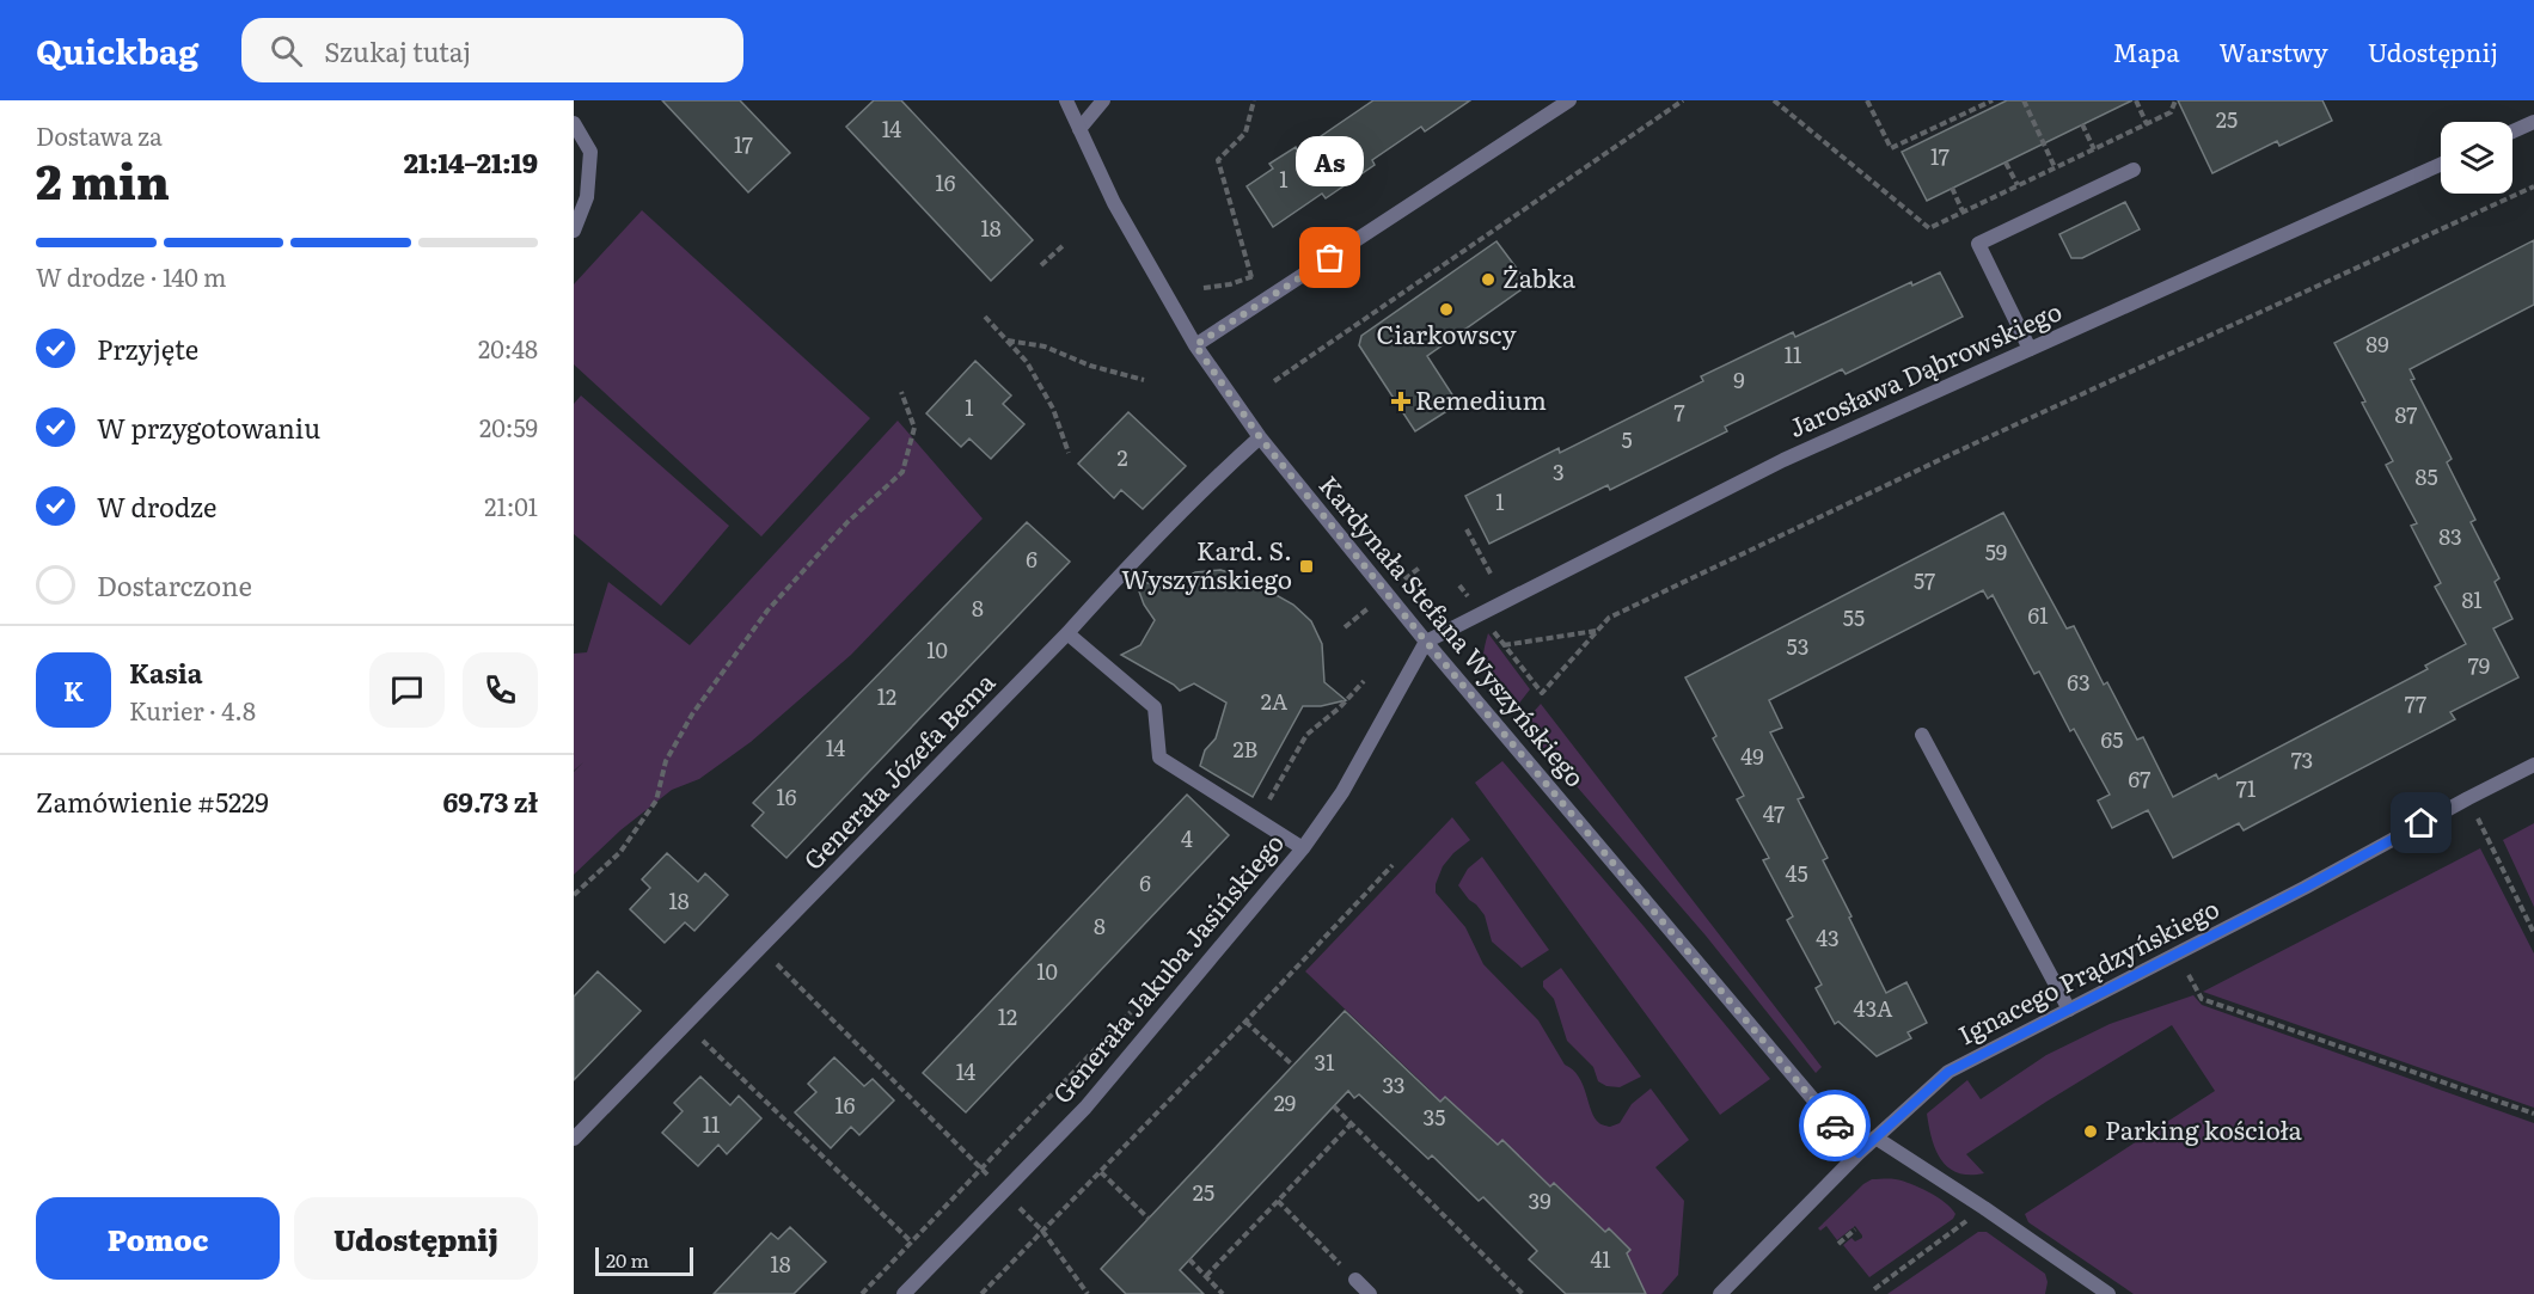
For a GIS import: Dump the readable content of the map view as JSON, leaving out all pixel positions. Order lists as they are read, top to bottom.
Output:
{
  "streets": {
    "street": [
      "Jarosława Dąbrowskiego",
      "Kardynała Stefana Wyszyńskiego",
      "Generała Józefa Bema",
      "Generała Jakuba Jasińskiego",
      "Ignacego Prądzyńskiego"
    ]
  },
  "crossings": [
    ["Jarosława Dąbrowskiego", "Kardynała Stefana Wyszyńskiego"],
    ["Jarosława Dąbrowskiego", "Generała Jakuba Jasińskiego"],
    ["Kardynała Stefana Wyszyńskiego", "Generała Józefa Bema"],
    ["Kardynała Stefana Wyszyńskiego", "Generała Jakuba Jasińskiego"],
    ["Kardynała Stefana Wyszyńskiego", "Ignacego Prądzyńskiego"]
  ],
  "places": {
    "other": [
      "As",
      "Żabka",
      "Ciarkowscy",
      "Parking kościoła"
    ],
    "health": ["Remedium"],
    "transit": ["Kard. S. Wyszyńskiego"]
  },
  "house_numbers": [
    "25",
    "14",
    "17",
    "17",
    "1",
    "16",
    "18",
    "89",
    "11",
    "9",
    "1",
    "7",
    "87",
    "5",
    "2",
    "3",
    "85",
    "1",
    "83",
    "59",
    "6",
    "57",
    "81",
    "8",
    "61",
    "55",
    "53",
    "10",
    "79",
    "63",
    "12",
    "2A",
    "77",
    "65",
    "14",
    "2B",
    "49",
    "73",
    "67",
    "71",
    "16",
    "47",
    "4",
    "45",
    "6",
    "18",
    "8",
    "43",
    "10",
    "43A",
    "12",
    "31",
    "14",
    "33",
    "29",
    "16",
    "35",
    "11",
    "25",
    "39",
    "41",
    "18"
  ],
  "scale_bar": "20 m",
  "page": {
    "header": "Quickbag",
    "search": "Szukaj tutaj",
    "nav": ["Mapa", "Warstwy", "Udostępnij"],
    "heading": ["2 min", "Dostawa za", "21:14–21:19"],
    "panel": [
      "Kasia",
      "Kurier · 4.8",
      "Zamówienie #5229",
      "69.73 zł"
    ],
    "bubble": "As",
    "bar": "W drodze · 140 m",
    "list": [
      ["Przyjęte", "20:48"],
      ["W przygotowaniu", "20:59"],
      ["W drodze", "21:01"],
      "Dostarczone"
    ],
    "round": "K",
    "buttons": ["Pomoc", "Udostępnij"],
    "scale": "20 m"
  }
}
